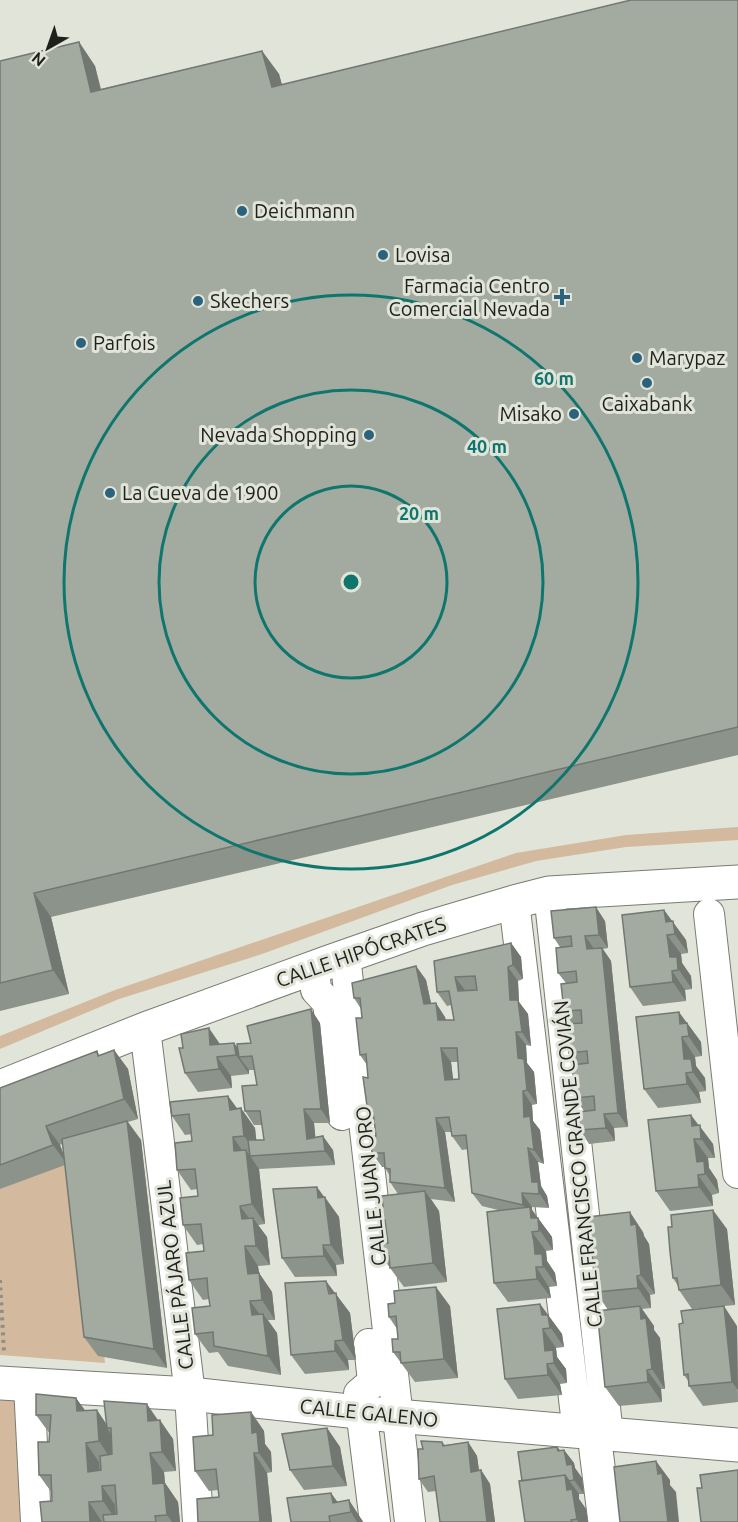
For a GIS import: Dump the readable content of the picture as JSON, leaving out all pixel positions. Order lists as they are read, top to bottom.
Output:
{
  "streets": {
    "street": [
      "CALLE HIPÓCRATES",
      "CALLE FRANCISCO GRANDE COVIÁN",
      "CALLE JUAN ORO",
      "CALLE PÁJARO AZUL",
      "CALLE GALENO"
    ]
  },
  "crossings": [
    ["CALLE HIPÓCRATES", "CALLE FRANCISCO GRANDE COVIÁN"],
    ["CALLE HIPÓCRATES", "CALLE JUAN ORO"],
    ["CALLE HIPÓCRATES", "CALLE PÁJARO AZUL"],
    ["CALLE FRANCISCO GRANDE COVIÁN", "CALLE GALENO"],
    ["CALLE JUAN ORO", "CALLE GALENO"],
    ["CALLE PÁJARO AZUL", "CALLE GALENO"]
  ],
  "places": {
    "other": [
      "Deichmann",
      "Lovisa",
      "Skechers",
      "Parfois",
      "Marypaz",
      "Caixabank",
      "Misako",
      "Nevada Shopping",
      "La Cueva de 1900"
    ],
    "health": ["Farmacia Centro Comercial Nevada"]
  },
  "north": "bottom left",
  "rings": ["60 m", "40 m", "20 m"]
}
